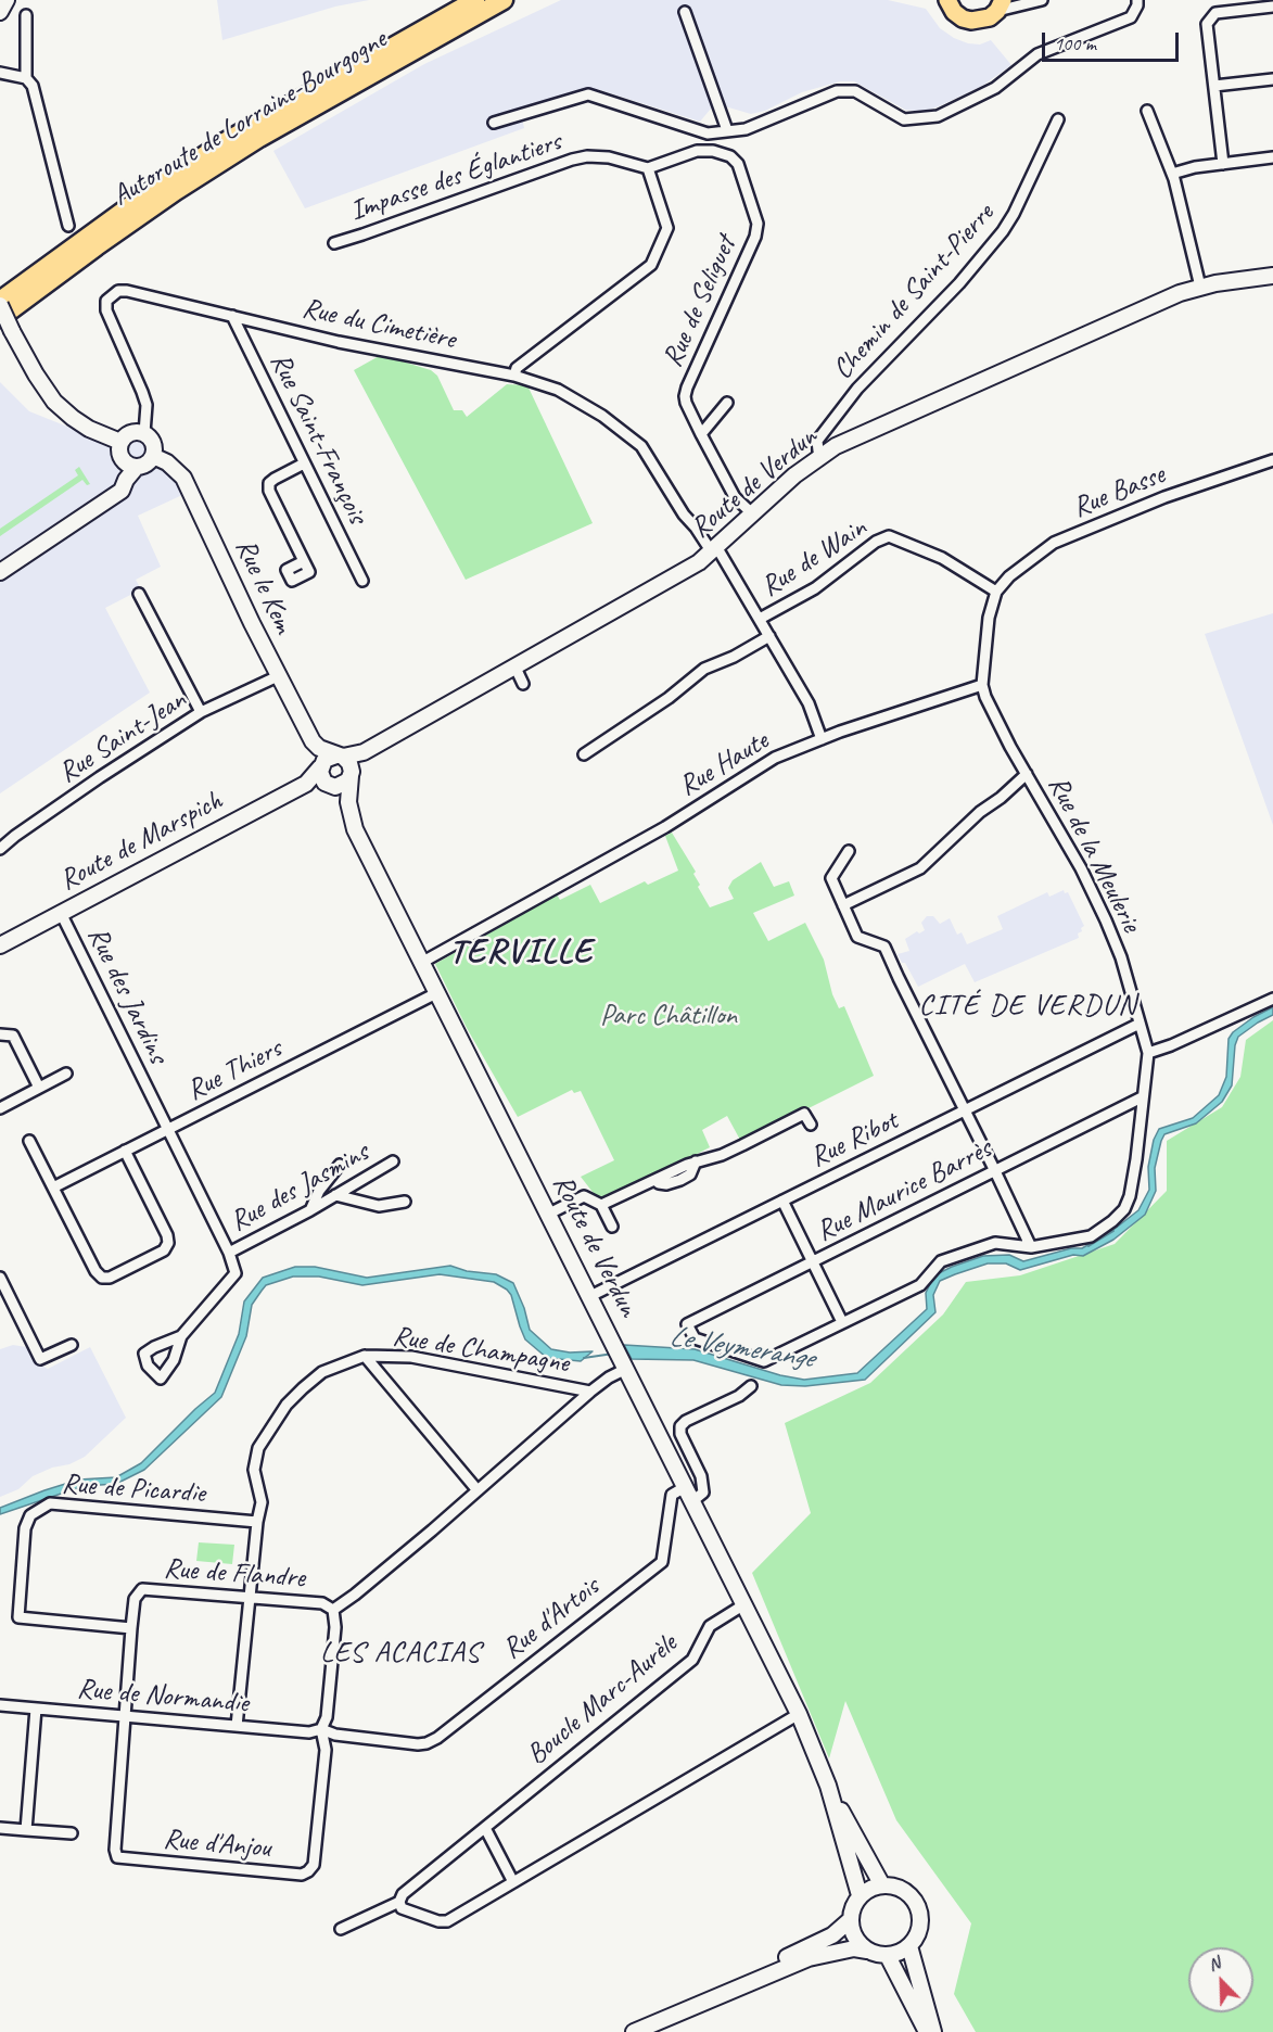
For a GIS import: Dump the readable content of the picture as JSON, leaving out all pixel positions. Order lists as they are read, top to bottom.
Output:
{
  "streets": {
    "highway": ["Autoroute de Lorraine-Bourgogne"],
    "main road": ["Route de Verdun", "Rue le Kem", "Route de Marspich"],
    "street": [
      "Impasse des Églantiers",
      "Chemin de Saint-Pierre",
      "Rue de Seliguet",
      "Rue du Cimetière",
      "Rue Saint-François",
      "Rue Basse",
      "Rue de Wain",
      "Rue Saint-Jean",
      "Rue Haute",
      "Rue de la Meulerie",
      "Rue des Jardins",
      "Rue Thiers",
      "Rue Ribot",
      "Rue des Jasmins",
      "Rue Maurice Barrès",
      "Rue de Champagne",
      "Rue de Picardie",
      "Rue de Flandre",
      "Rue d'Artois",
      "Rue de Normandie",
      "Boucle Marc-Aurèle",
      "Rue d'Anjou"
    ]
  },
  "crossings": [
    ["Impasse des Églantiers", "Rue de Seliguet"],
    ["Chemin de Saint-Pierre", "Route de Verdun"],
    ["Rue de Seliguet", "Route de Verdun"],
    ["Rue du Cimetière", "Rue Saint-François"],
    ["Rue du Cimetière", "Route de Verdun"],
    ["Rue du Cimetière", "Rue de Wain"],
    ["Rue du Cimetière", "Rue le Kem"],
    ["Rue du Cimetière", "Rue Haute"],
    ["Route de Verdun", "Rue le Kem"],
    ["Route de Verdun", "Rue Haute"],
    ["Route de Verdun", "Route de Marspich"],
    ["Route de Verdun", "Rue Thiers"],
    ["Route de Verdun", "Rue Ribot"],
    ["Route de Verdun", "Rue d'Artois"],
    ["Route de Verdun", "Boucle Marc-Aurèle"],
    ["Rue Basse", "Rue de Wain"],
    ["Rue le Kem", "Rue Saint-Jean"],
    ["Rue le Kem", "Route de Marspich"],
    ["Rue Haute", "Rue de la Meulerie"],
    ["Route de Marspich", "Rue des Jardins"],
    ["Rue de la Meulerie", "Rue Ribot"],
    ["Rue des Jardins", "Rue Thiers"],
    ["Rue des Jardins", "Rue des Jasmins"],
    ["Rue de Champagne", "Rue de Picardie"],
    ["Rue de Champagne", "Rue de Flandre"],
    ["Rue de Champagne", "Rue de Normandie"],
    ["Rue de Picardie", "Rue de Flandre"],
    ["Rue de Flandre", "Rue de Normandie"],
    ["Rue de Flandre", "Rue d'Anjou"],
    ["Rue d'Artois", "Rue de Normandie"],
    ["Rue d'Artois", "Rue d'Anjou"],
    ["Rue de Normandie", "Rue d'Anjou"]
  ],
  "districts": ["TERVILLE", "CITÉ DE VERDUN", "LES ACACIAS"],
  "water": ["Le Veymerange"],
  "parks": ["Parc Châtillon"],
  "scale_bar": "100 m",
  "north": "top left"
}
